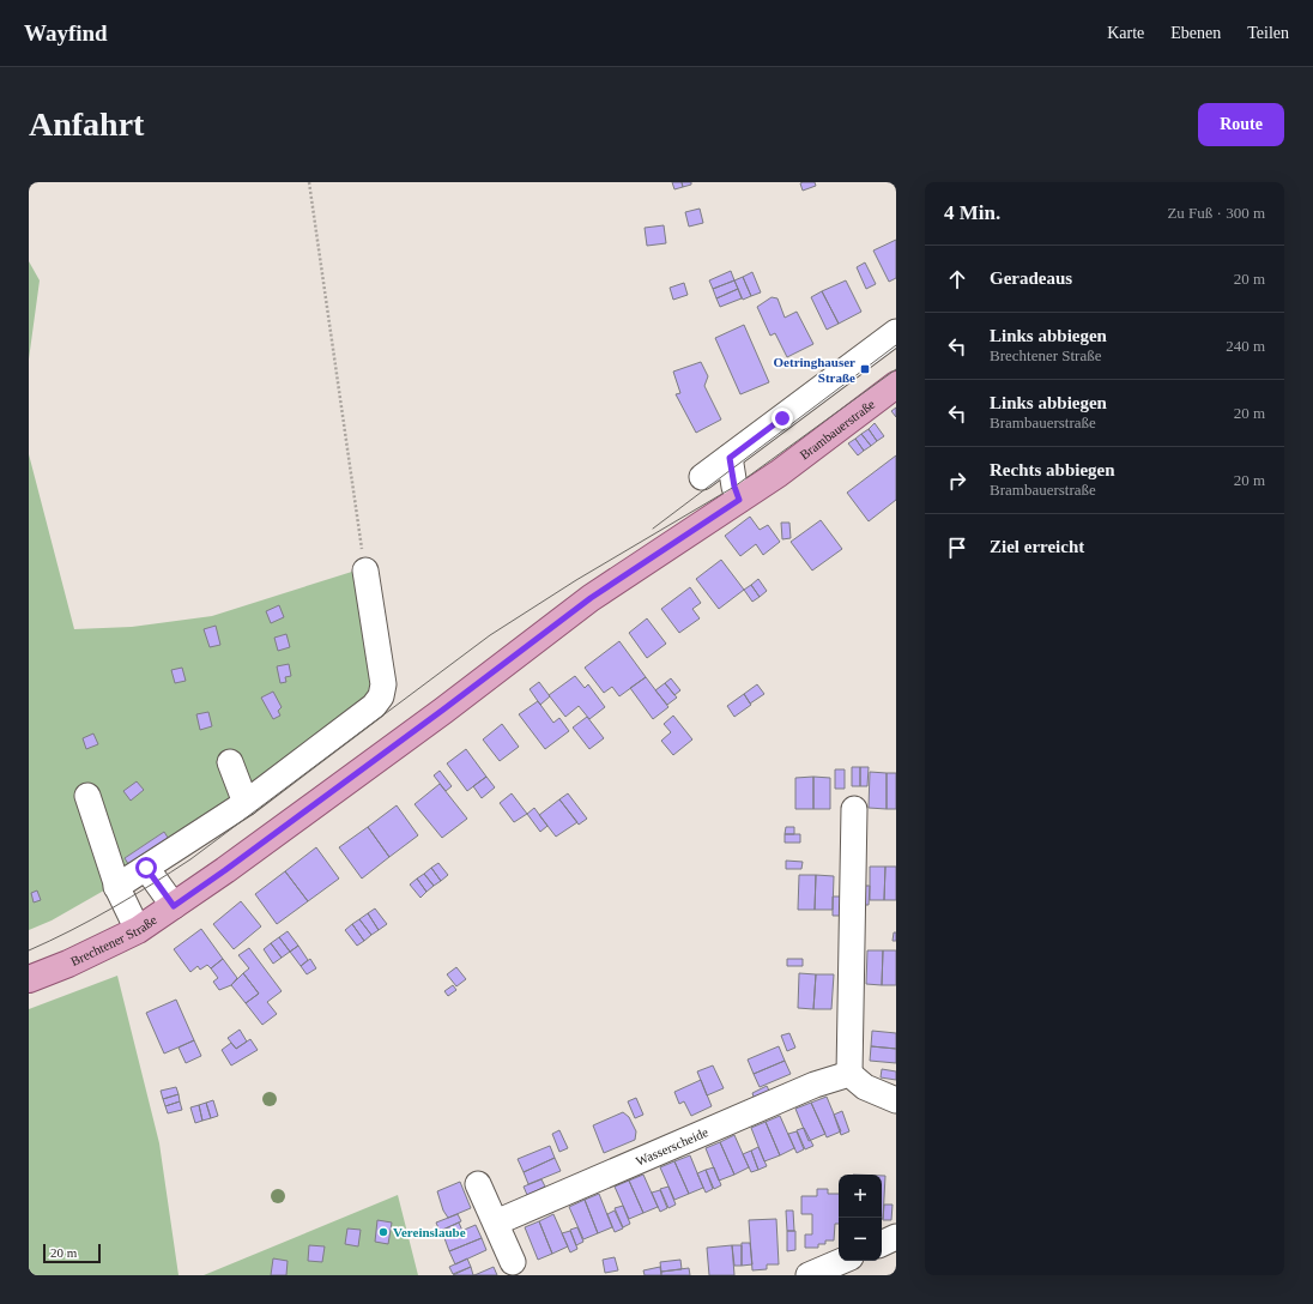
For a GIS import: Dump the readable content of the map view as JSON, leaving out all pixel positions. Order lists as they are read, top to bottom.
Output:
{
  "streets": {
    "main road": ["Brambauerstraße", "Brechtener Straße"],
    "street": ["Wasserscheide"]
  },
  "crossings": [
    ["Brambauerstraße", "Brechtener Straße"]
  ],
  "places": {
    "transit": ["Oetringhauser Straße"],
    "other": ["Vereinslaube"]
  },
  "scale_bar": "20 m",
  "page": {
    "header": "Wayfind",
    "nav": ["Karte", "Ebenen", "Teilen"],
    "buttons": "Route",
    "title": "Anfahrt",
    "heading": ["4 Min.", "Zu Fuß · 300 m"],
    "list": [
      ["Geradeaus", "20 m"],
      ["Links abbiegen", "Brechtener Straße", "240 m"],
      ["Links abbiegen", "Brambauerstraße", "20 m"],
      ["Rechts abbiegen", "Brambauerstraße", "20 m"],
      "Ziel erreicht"
    ],
    "map_buttons": ["+", "−"],
    "scale": "20 m"
  }
}
